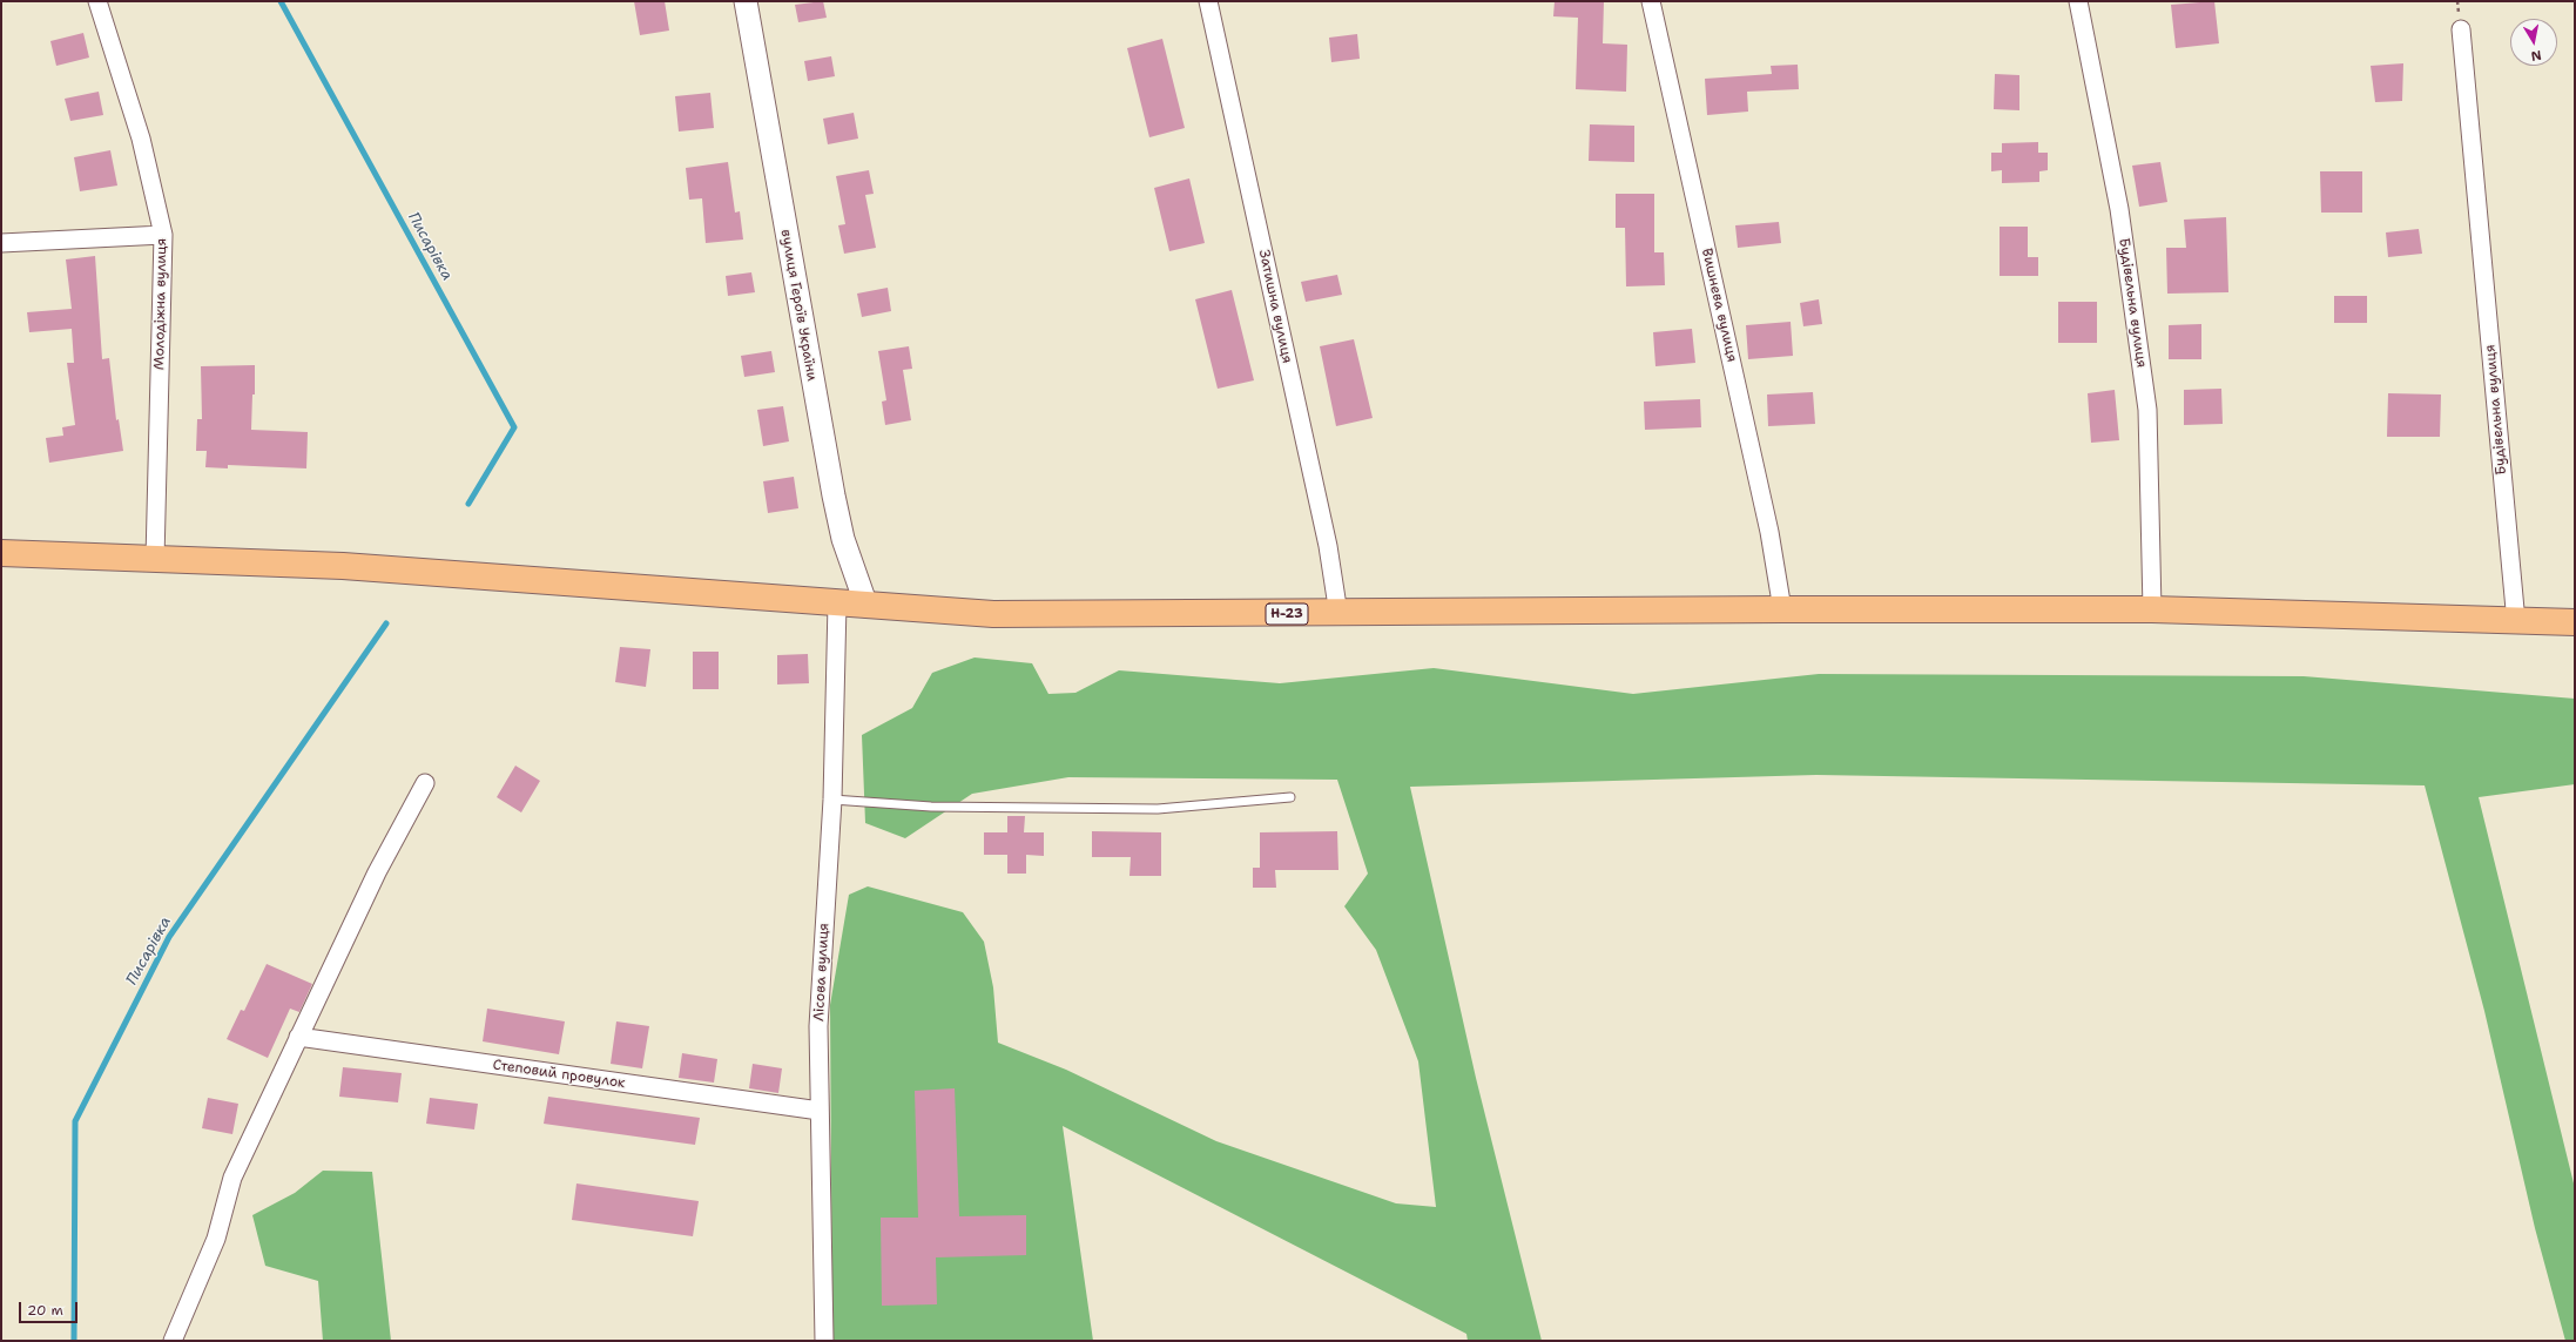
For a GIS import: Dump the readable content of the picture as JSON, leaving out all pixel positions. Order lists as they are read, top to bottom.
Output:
{
  "streets": {
    "main road": ["Н-23"],
    "street": [
      "Будівельна вулиця",
      "Молодіжна вулиця",
      "вулиця Героїв України",
      "Вишнева вулиця",
      "Затишна вулиця",
      "Лісова вулиця",
      "Степовий провулок"
    ]
  },
  "crossings": [
    ["Будівельна вулиця", "Н-23"],
    ["Молодіжна вулиця", "Н-23"],
    ["вулиця Героїв України", "Н-23"],
    ["Вишнева вулиця", "Н-23"],
    ["Затишна вулиця", "Н-23"],
    ["Н-23", "Лісова вулиця"],
    ["Лісова вулиця", "Степовий провулок"]
  ],
  "water": ["Писарівка"],
  "scale_bar": "20 m",
  "north": "bottom"
}
